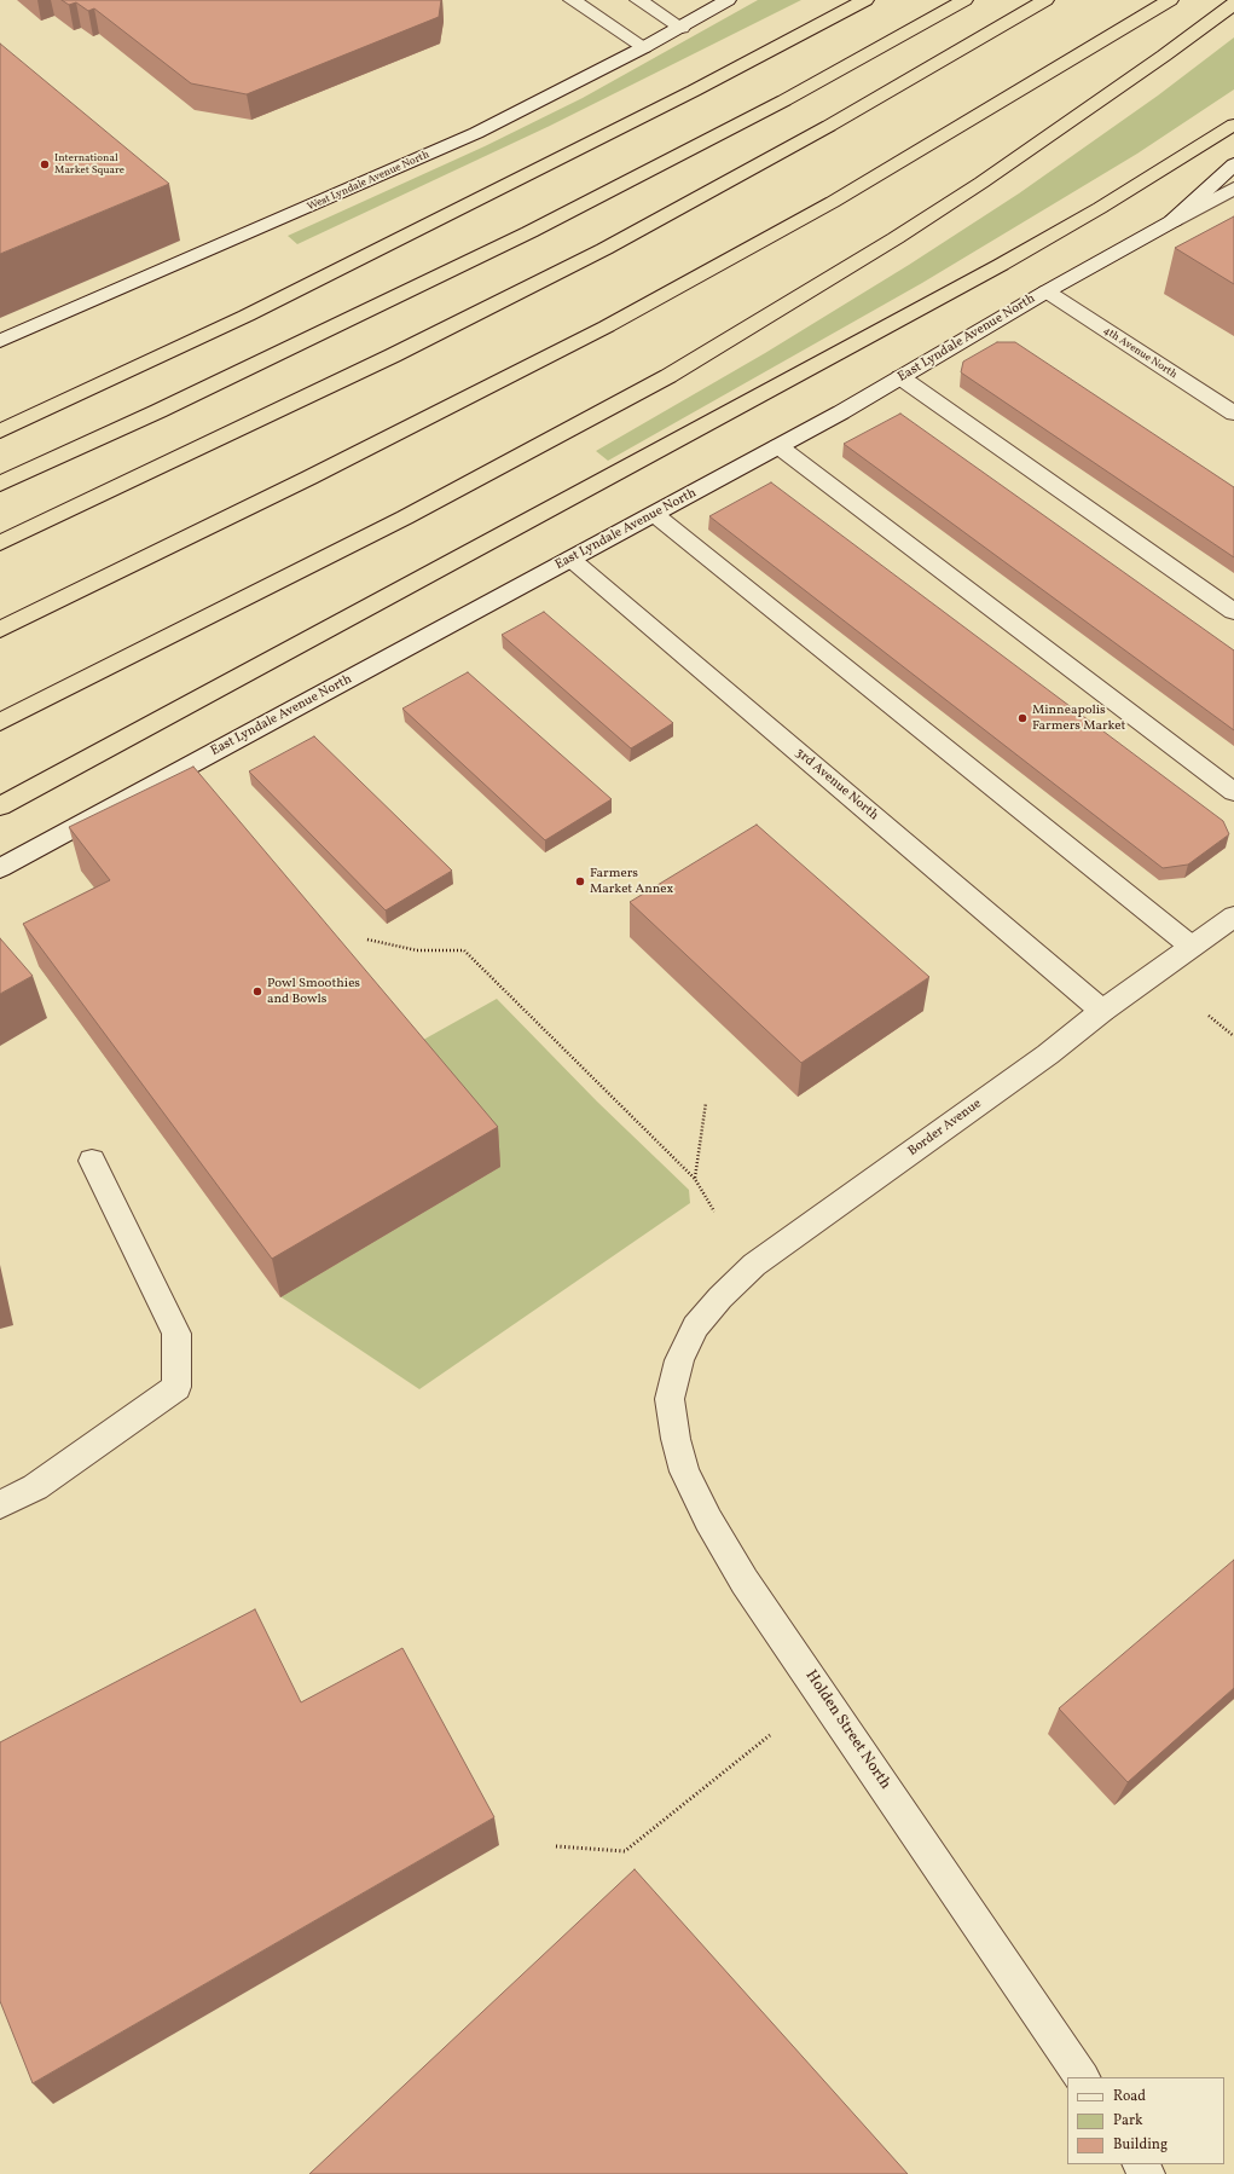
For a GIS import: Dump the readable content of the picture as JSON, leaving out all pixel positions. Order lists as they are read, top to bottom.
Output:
{
  "streets": {
    "main road": [
      "West Lyndale Avenue North",
      "East Lyndale Avenue North",
      "4th Avenue North",
      "3rd Avenue North",
      "Border Avenue",
      "Holden Street North"
    ]
  },
  "crossings": [
    ["East Lyndale Avenue North", "4th Avenue North"],
    ["East Lyndale Avenue North", "3rd Avenue North"],
    ["3rd Avenue North", "Border Avenue"],
    ["Border Avenue", "Holden Street North"]
  ],
  "places": [
    "International Market Square",
    "Minneapolis Farmers Market",
    "Farmers Market Annex",
    "Powl Smoothies and Bowls"
  ],
  "legend": ["Road", "Park", "Building"]
}
